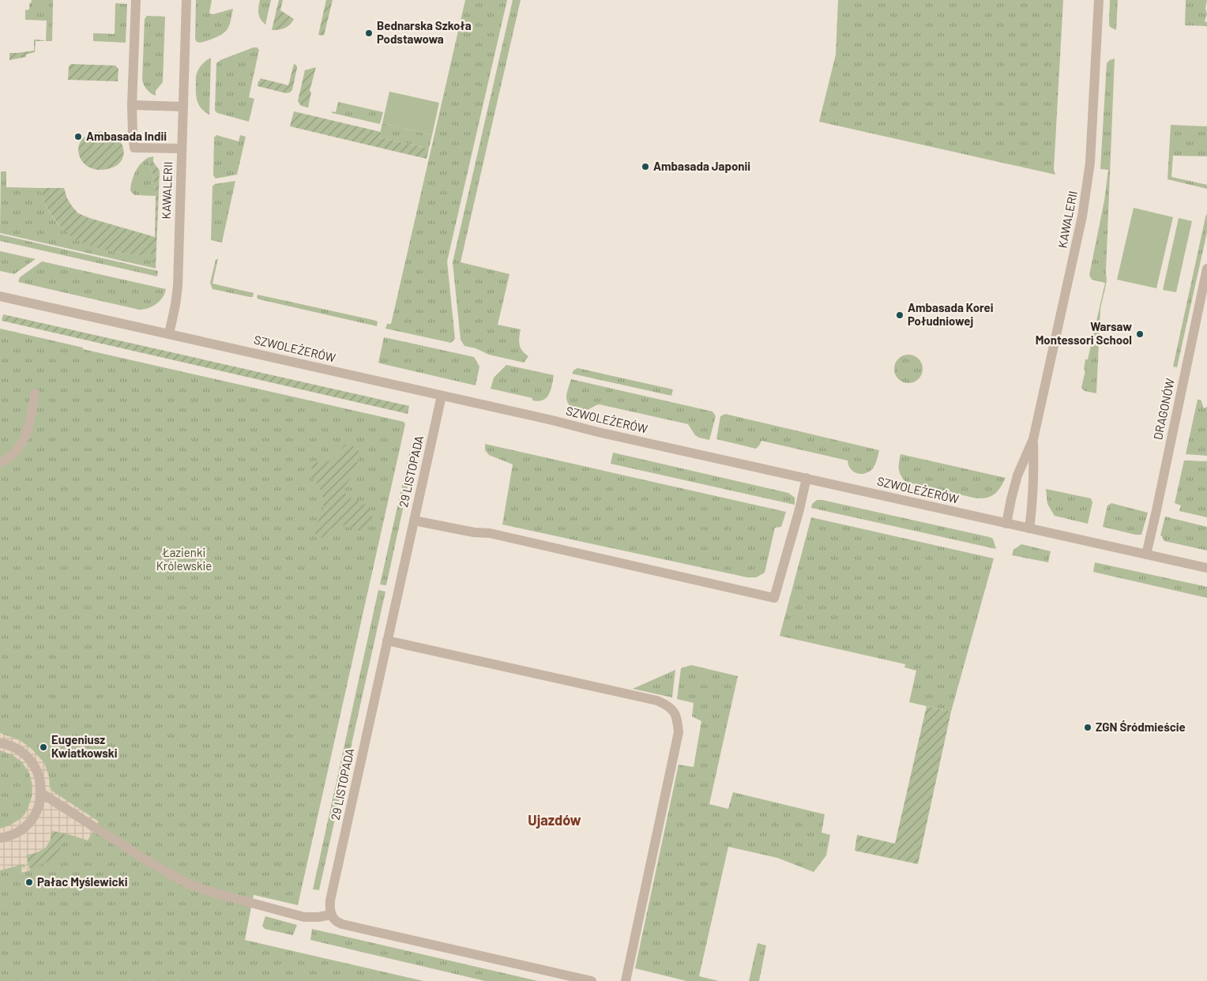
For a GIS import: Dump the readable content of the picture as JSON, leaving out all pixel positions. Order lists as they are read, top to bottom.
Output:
{
  "streets": {
    "street": [
      "KAWALERII",
      "SZWOLEŻERÓW",
      "DRAGONÓW",
      "29 LISTOPADA"
    ]
  },
  "crossings": [
    ["KAWALERII", "SZWOLEŻERÓW"],
    ["SZWOLEŻERÓW", "DRAGONÓW"],
    ["SZWOLEŻERÓW", "29 LISTOPADA"]
  ],
  "districts": ["Ujazdów"],
  "parks": ["Łazienki Królewskie"],
  "places": [
    "Bednarska Szkoła Podstawowa",
    "Ambasada Indii",
    "Ambasada Japonii",
    "Ambasada Korei Południowej",
    "Warsaw Montessori School",
    "ZGN Śródmieście",
    "Eugeniusz Kwiatkowski",
    "Pałac Myślewicki"
  ]
}
